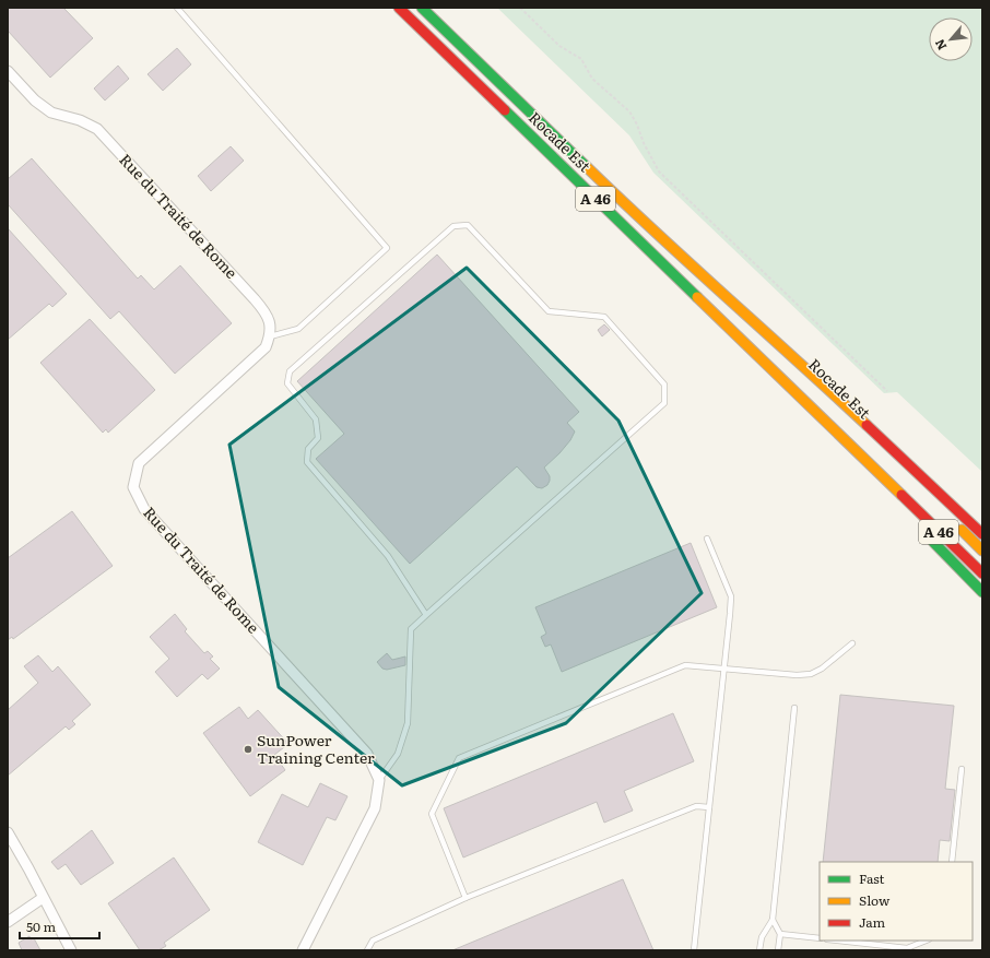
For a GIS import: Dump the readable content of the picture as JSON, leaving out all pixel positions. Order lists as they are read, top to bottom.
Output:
{
  "streets": {
    "highway": ["Rocade Est", "A 46"],
    "street": ["Rue du Traité de Rome"]
  },
  "crossings": [
    ["Rocade Est", "A 46"]
  ],
  "places": ["SunPower Training Center"],
  "legend": ["Fast", "Slow", "Jam"],
  "scale_bar": "50 m",
  "north": "bottom left"
}
